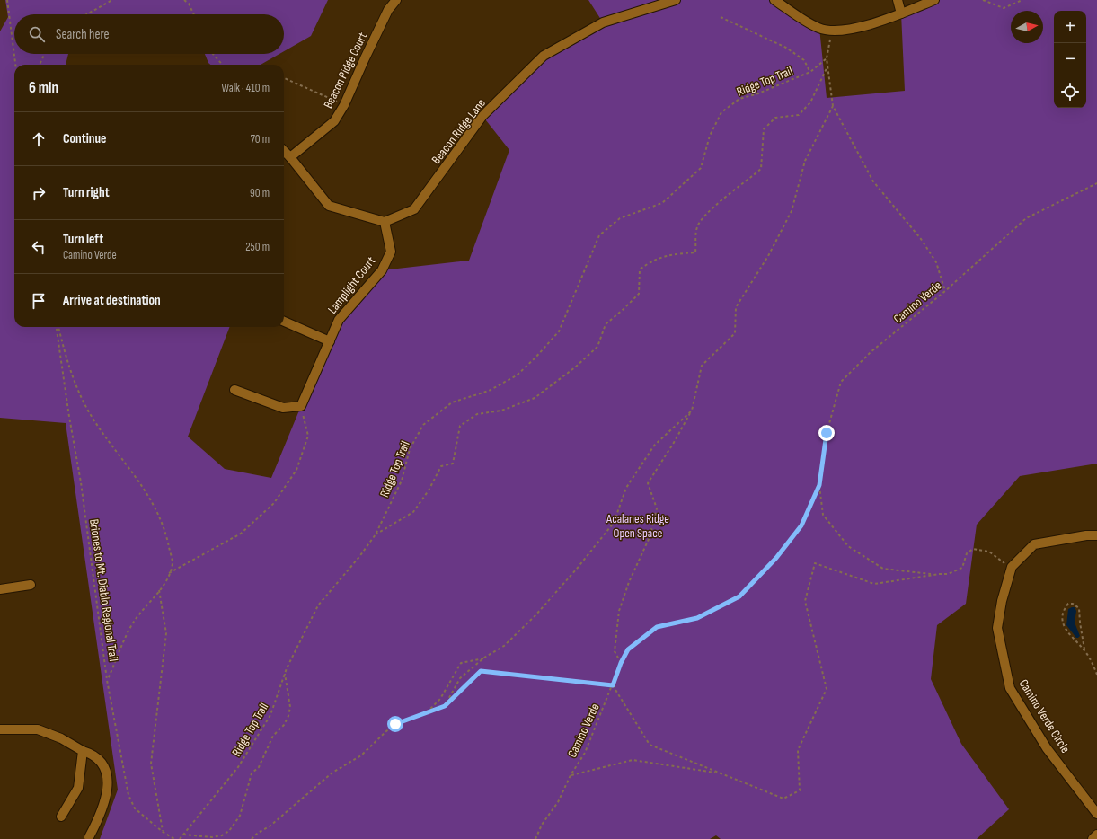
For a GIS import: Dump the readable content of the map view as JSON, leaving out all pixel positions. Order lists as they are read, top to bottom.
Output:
{
  "streets": {
    "street": [
      "Beacon Ridge Court",
      "Beacon Ridge Lane",
      "Lamplight Court",
      "Camino Verde Circle"
    ],
    "path": ["Ridge Top Trail", "Camino Verde", "Briones to Mt. Diablo Regional Trail"]
  },
  "crossings": [
    ["Beacon Ridge Lane", "Lamplight Court"],
    ["Camino Verde", "Camino Verde Circle"]
  ],
  "parks": ["Acalanes Ridge Open Space"],
  "north": "right",
  "page": {
    "map_buttons": ["+", "−"],
    "search": "Search here",
    "heading": ["6 min", "Walk · 410 m"],
    "list": [
      ["Continue", "70 m"],
      ["Turn right", "90 m"],
      ["Turn left", "Camino Verde", "250 m"],
      "Arrive at destination"
    ]
  }
}
